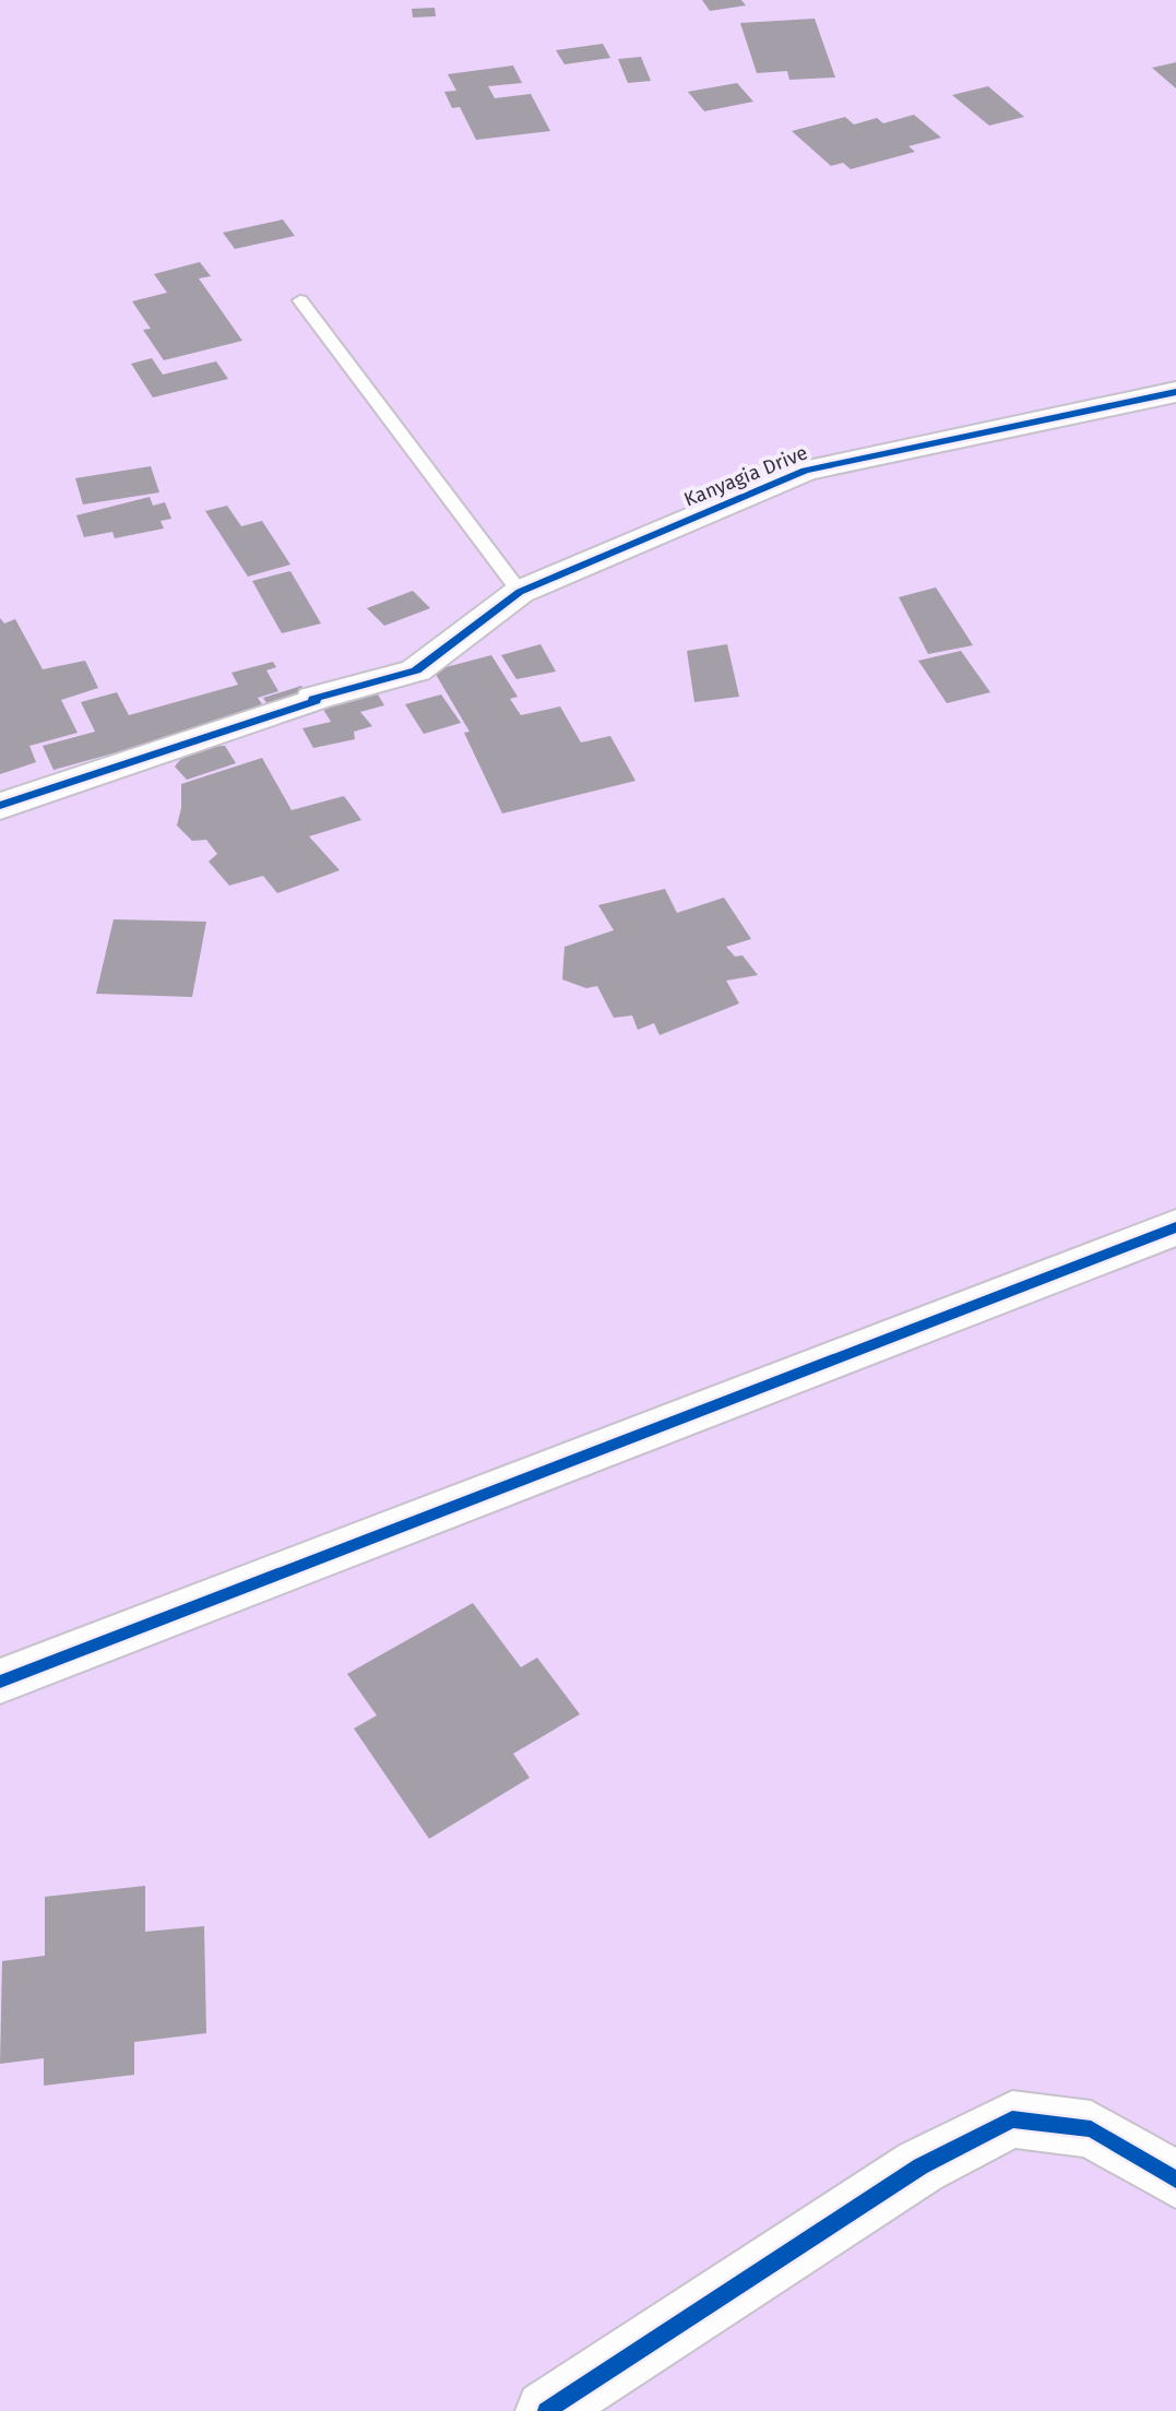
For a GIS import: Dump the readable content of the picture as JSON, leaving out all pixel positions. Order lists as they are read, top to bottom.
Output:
{
  "streets": {
    "street": ["Kanyagia Drive"]
  }
}
